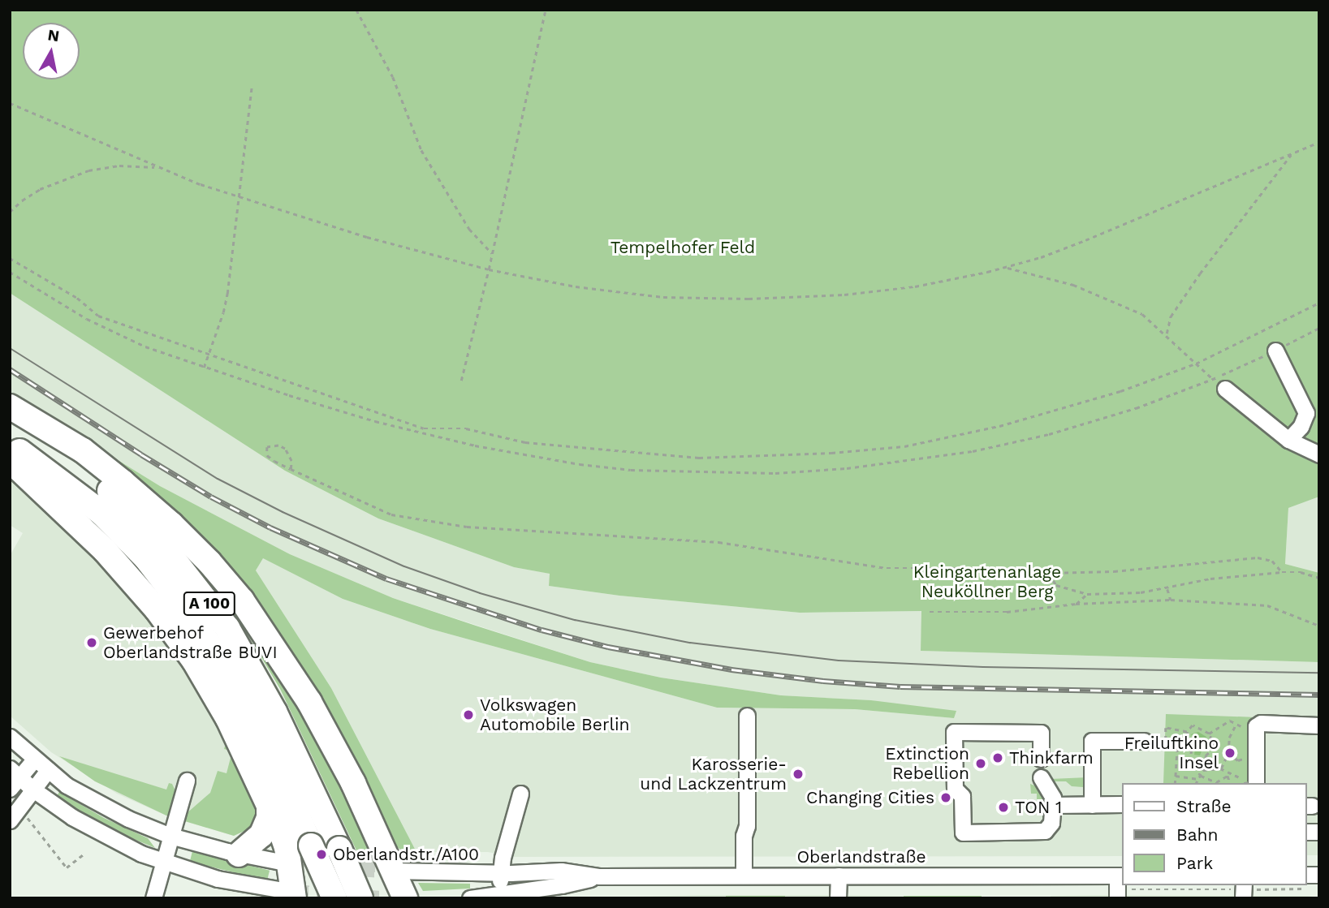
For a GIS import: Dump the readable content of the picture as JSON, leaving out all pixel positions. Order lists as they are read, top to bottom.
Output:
{
  "streets": {
    "highway": ["A 100"],
    "street": ["Oberlandstraße"]
  },
  "parks": ["Tempelhofer Feld", "Kleingartenanlage Neuköllner Berg"],
  "places": [
    "Gewerbehof Oberlandstraße BUVI",
    "Volkswagen Automobile Berlin",
    "Freiluftkino Insel",
    "Thinkfarm",
    "Extinction Rebellion",
    "Karosserie- und Lackzentrum",
    "Changing Cities",
    "TON 1",
    "Oberlandstr./A100"
  ],
  "legend": ["Straße", "Bahn", "Park"],
  "north": "top"
}
